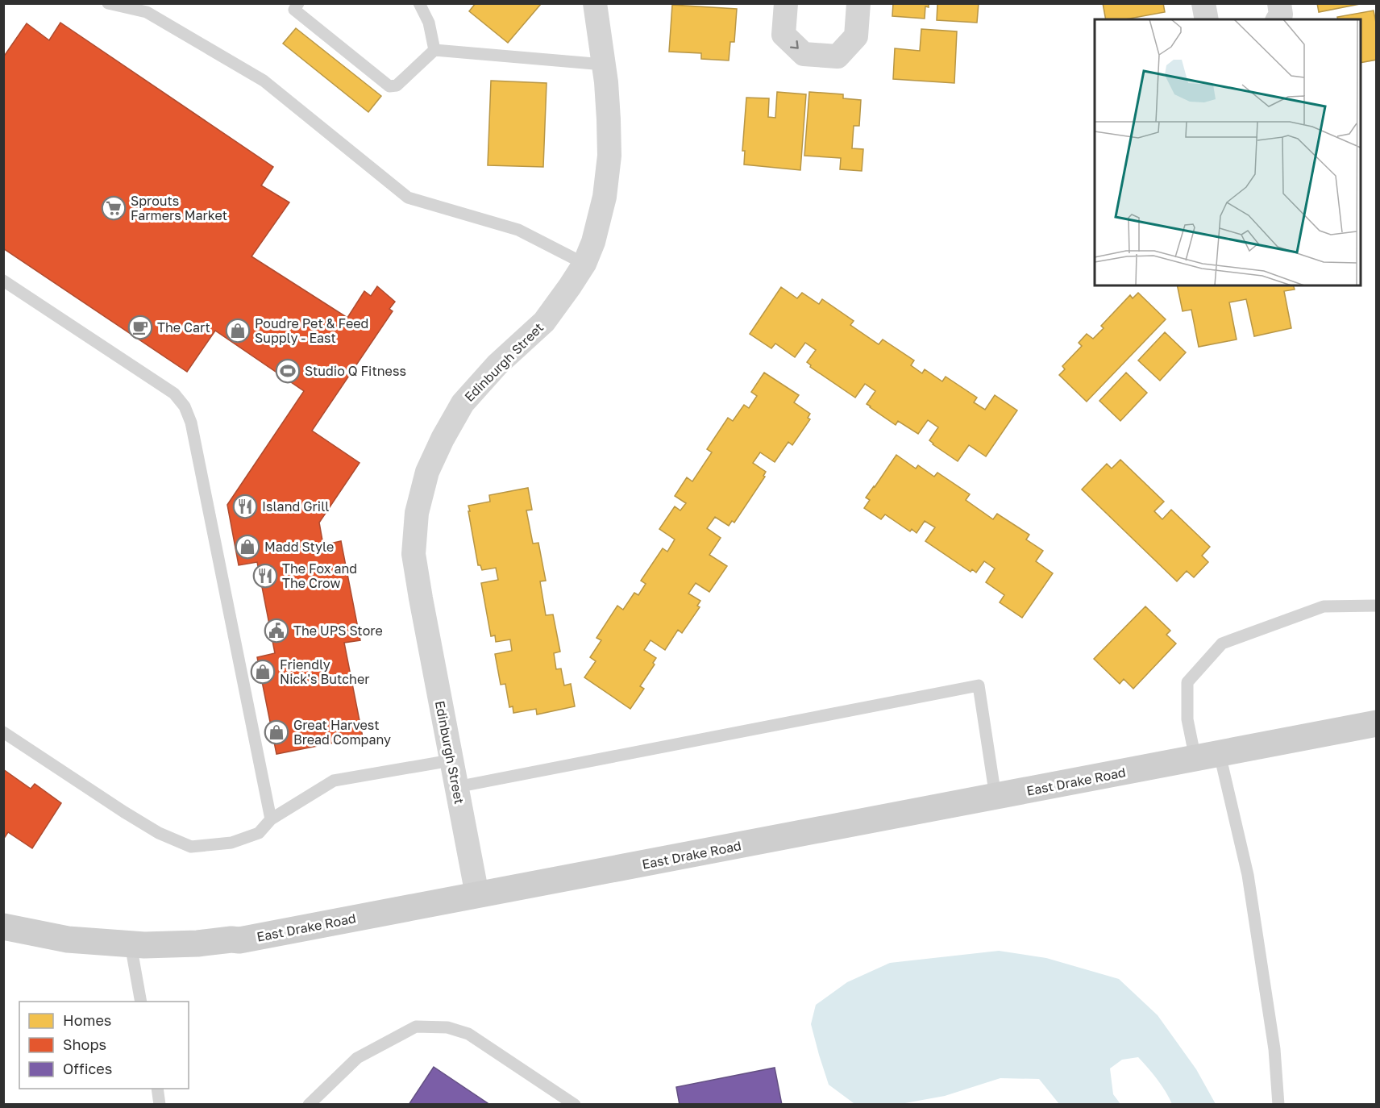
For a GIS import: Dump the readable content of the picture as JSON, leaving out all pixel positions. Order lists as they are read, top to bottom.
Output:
{
  "streets": {
    "main road": ["East Drake Road"],
    "street": ["Edinburgh Street"]
  },
  "crossings": [
    ["Edinburgh Street", "East Drake Road"]
  ],
  "places": {
    "supermarket": ["Sprouts Farmers Market"],
    "cafe": ["The Cart"],
    "shop": [
      "Poudre Pet & Feed Supply - East",
      "Madd Style",
      "Friendly Nick's Butcher",
      "Great Harvest Bread Company"
    ],
    "sports": ["Studio Q Fitness"],
    "restaurant": ["Island Grill", "The Fox and The Crow"],
    "public building": ["The UPS Store"]
  },
  "legend": ["Homes", "Shops", "Offices"]
}
